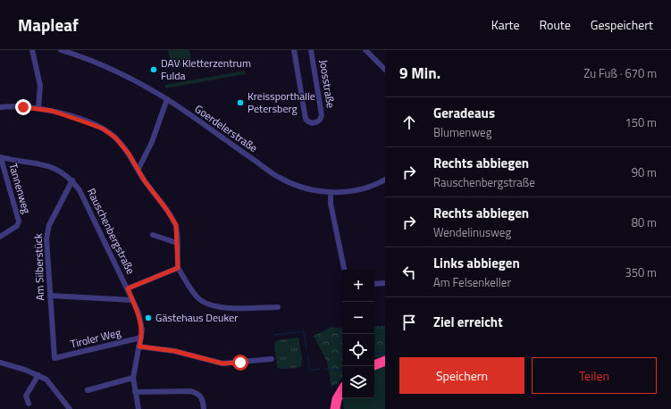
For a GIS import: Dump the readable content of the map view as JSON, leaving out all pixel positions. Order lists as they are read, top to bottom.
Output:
{
  "streets": {
    "street": [
      "Joosstraße",
      "Goerdelerstraße",
      "Tannenweg",
      "Rauschenbergstraße",
      "Am Silberstück",
      "Tiroler Weg"
    ]
  },
  "crossings": [
    ["Tannenweg", "Rauschenbergstraße"],
    ["Rauschenbergstraße", "Am Silberstück"],
    ["Rauschenbergstraße", "Tiroler Weg"],
    ["Am Silberstück", "Tiroler Weg"]
  ],
  "places": ["DAV Kletterzentrum Fulda", "Kreissporthalle Petersberg", "Gästehaus Deuker"],
  "page": {
    "header": "Mapleaf",
    "nav": ["Karte", "Route", "Gespeichert"],
    "heading": ["9 Min.", "Zu Fuß · 670 m"],
    "list": [
      ["Geradeaus", "Blumenweg", "150 m"],
      ["Rechts abbiegen", "Rauschenbergstraße", "90 m"],
      ["Rechts abbiegen", "Wendelinusweg", "80 m"],
      ["Links abbiegen", "Am Felsenkeller", "350 m"],
      "Ziel erreicht"
    ],
    "map_buttons": ["+", "−"],
    "buttons": ["Speichern", "Teilen"]
  }
}
